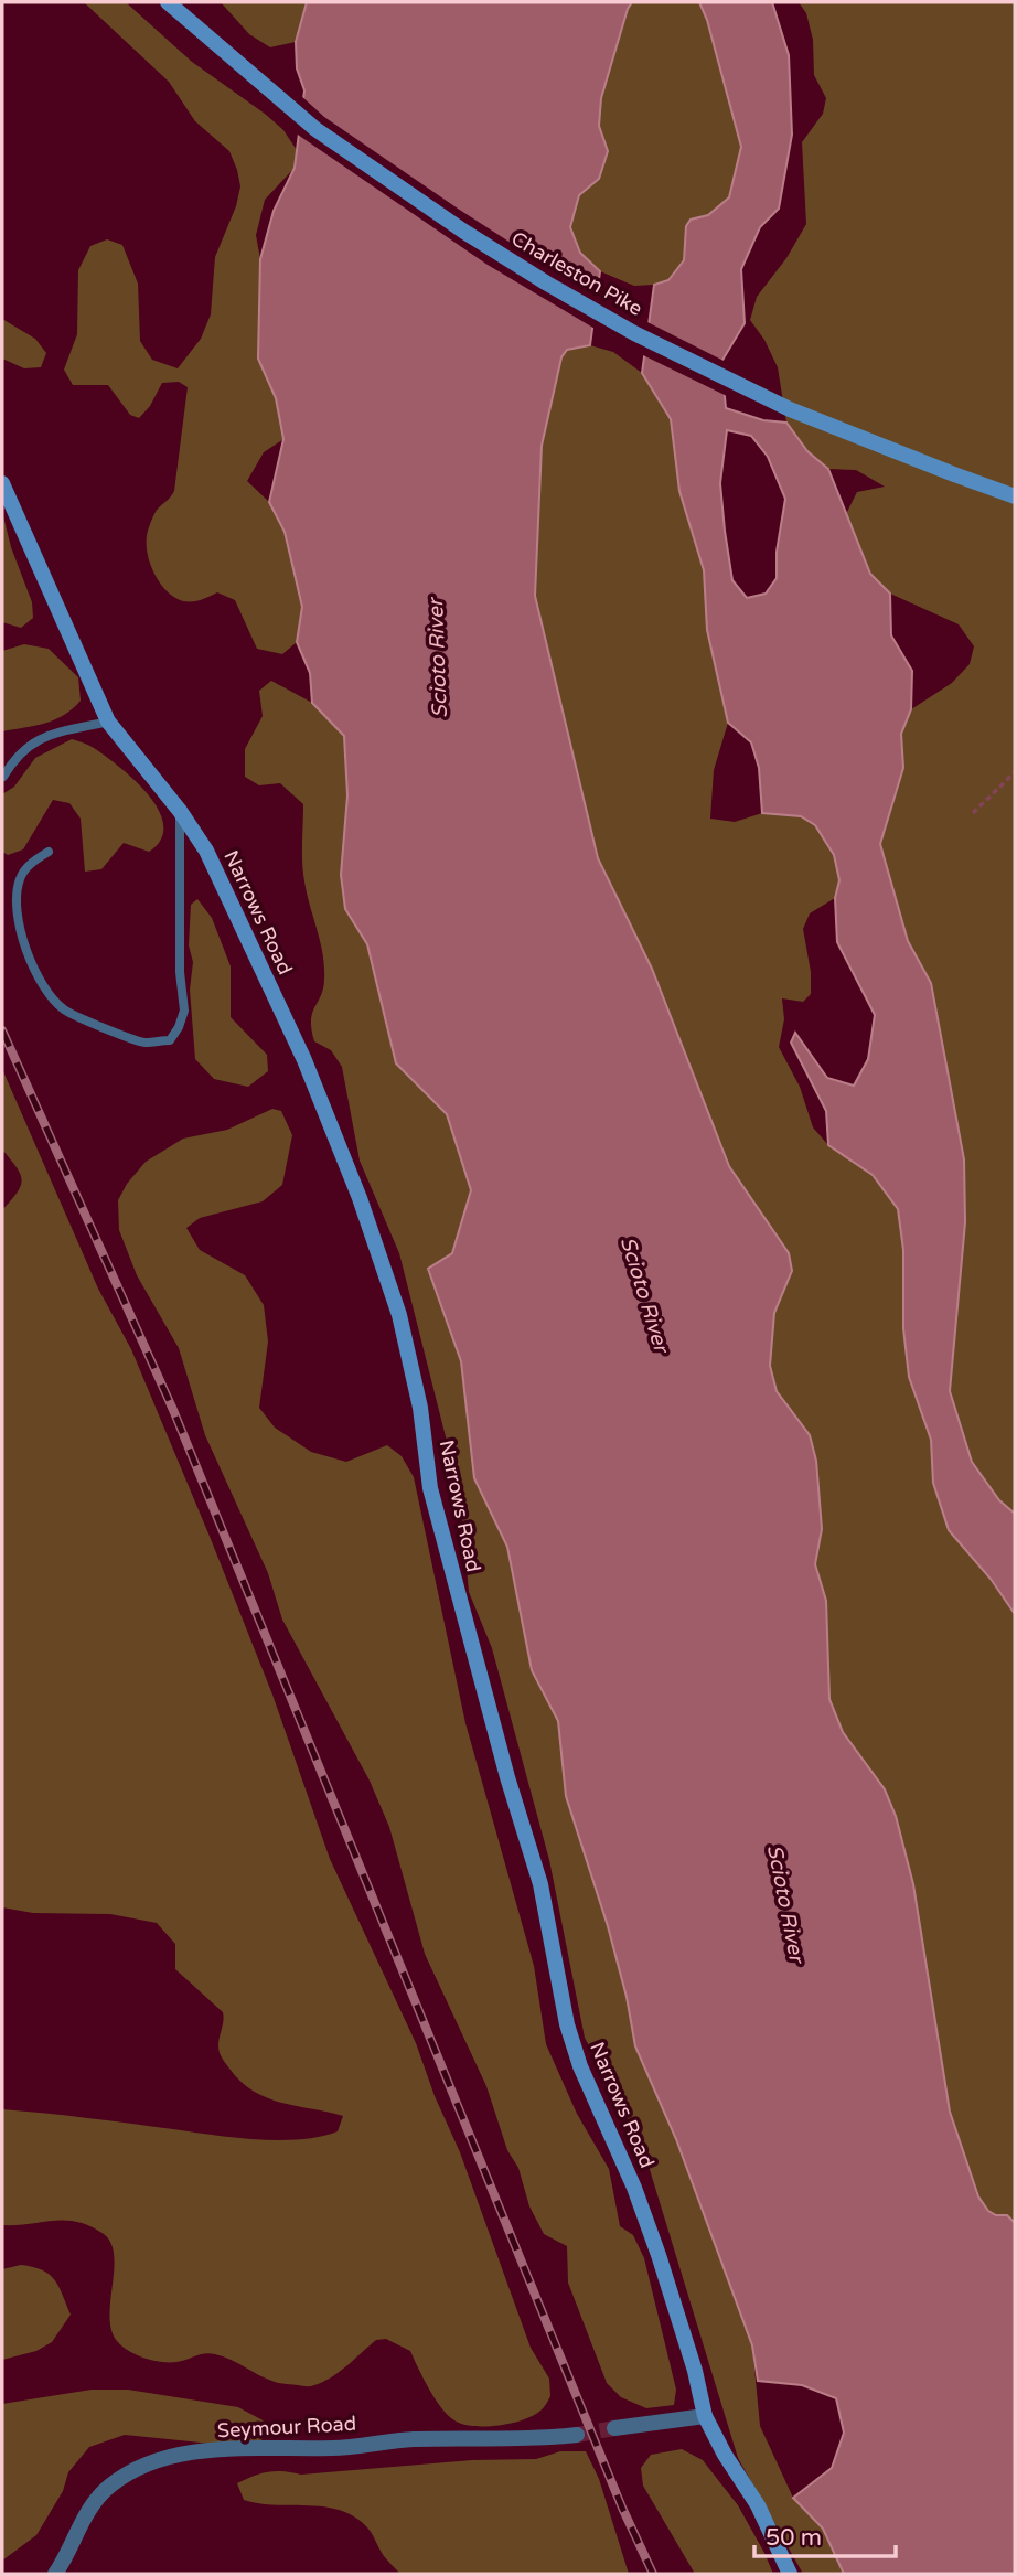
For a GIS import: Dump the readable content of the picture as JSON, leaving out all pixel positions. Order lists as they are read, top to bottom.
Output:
{
  "streets": {
    "street": ["Charleston Pike", "Narrows Road", "Seymour Road"]
  },
  "water": ["Scioto River"],
  "scale_bar": "50 m"
}
